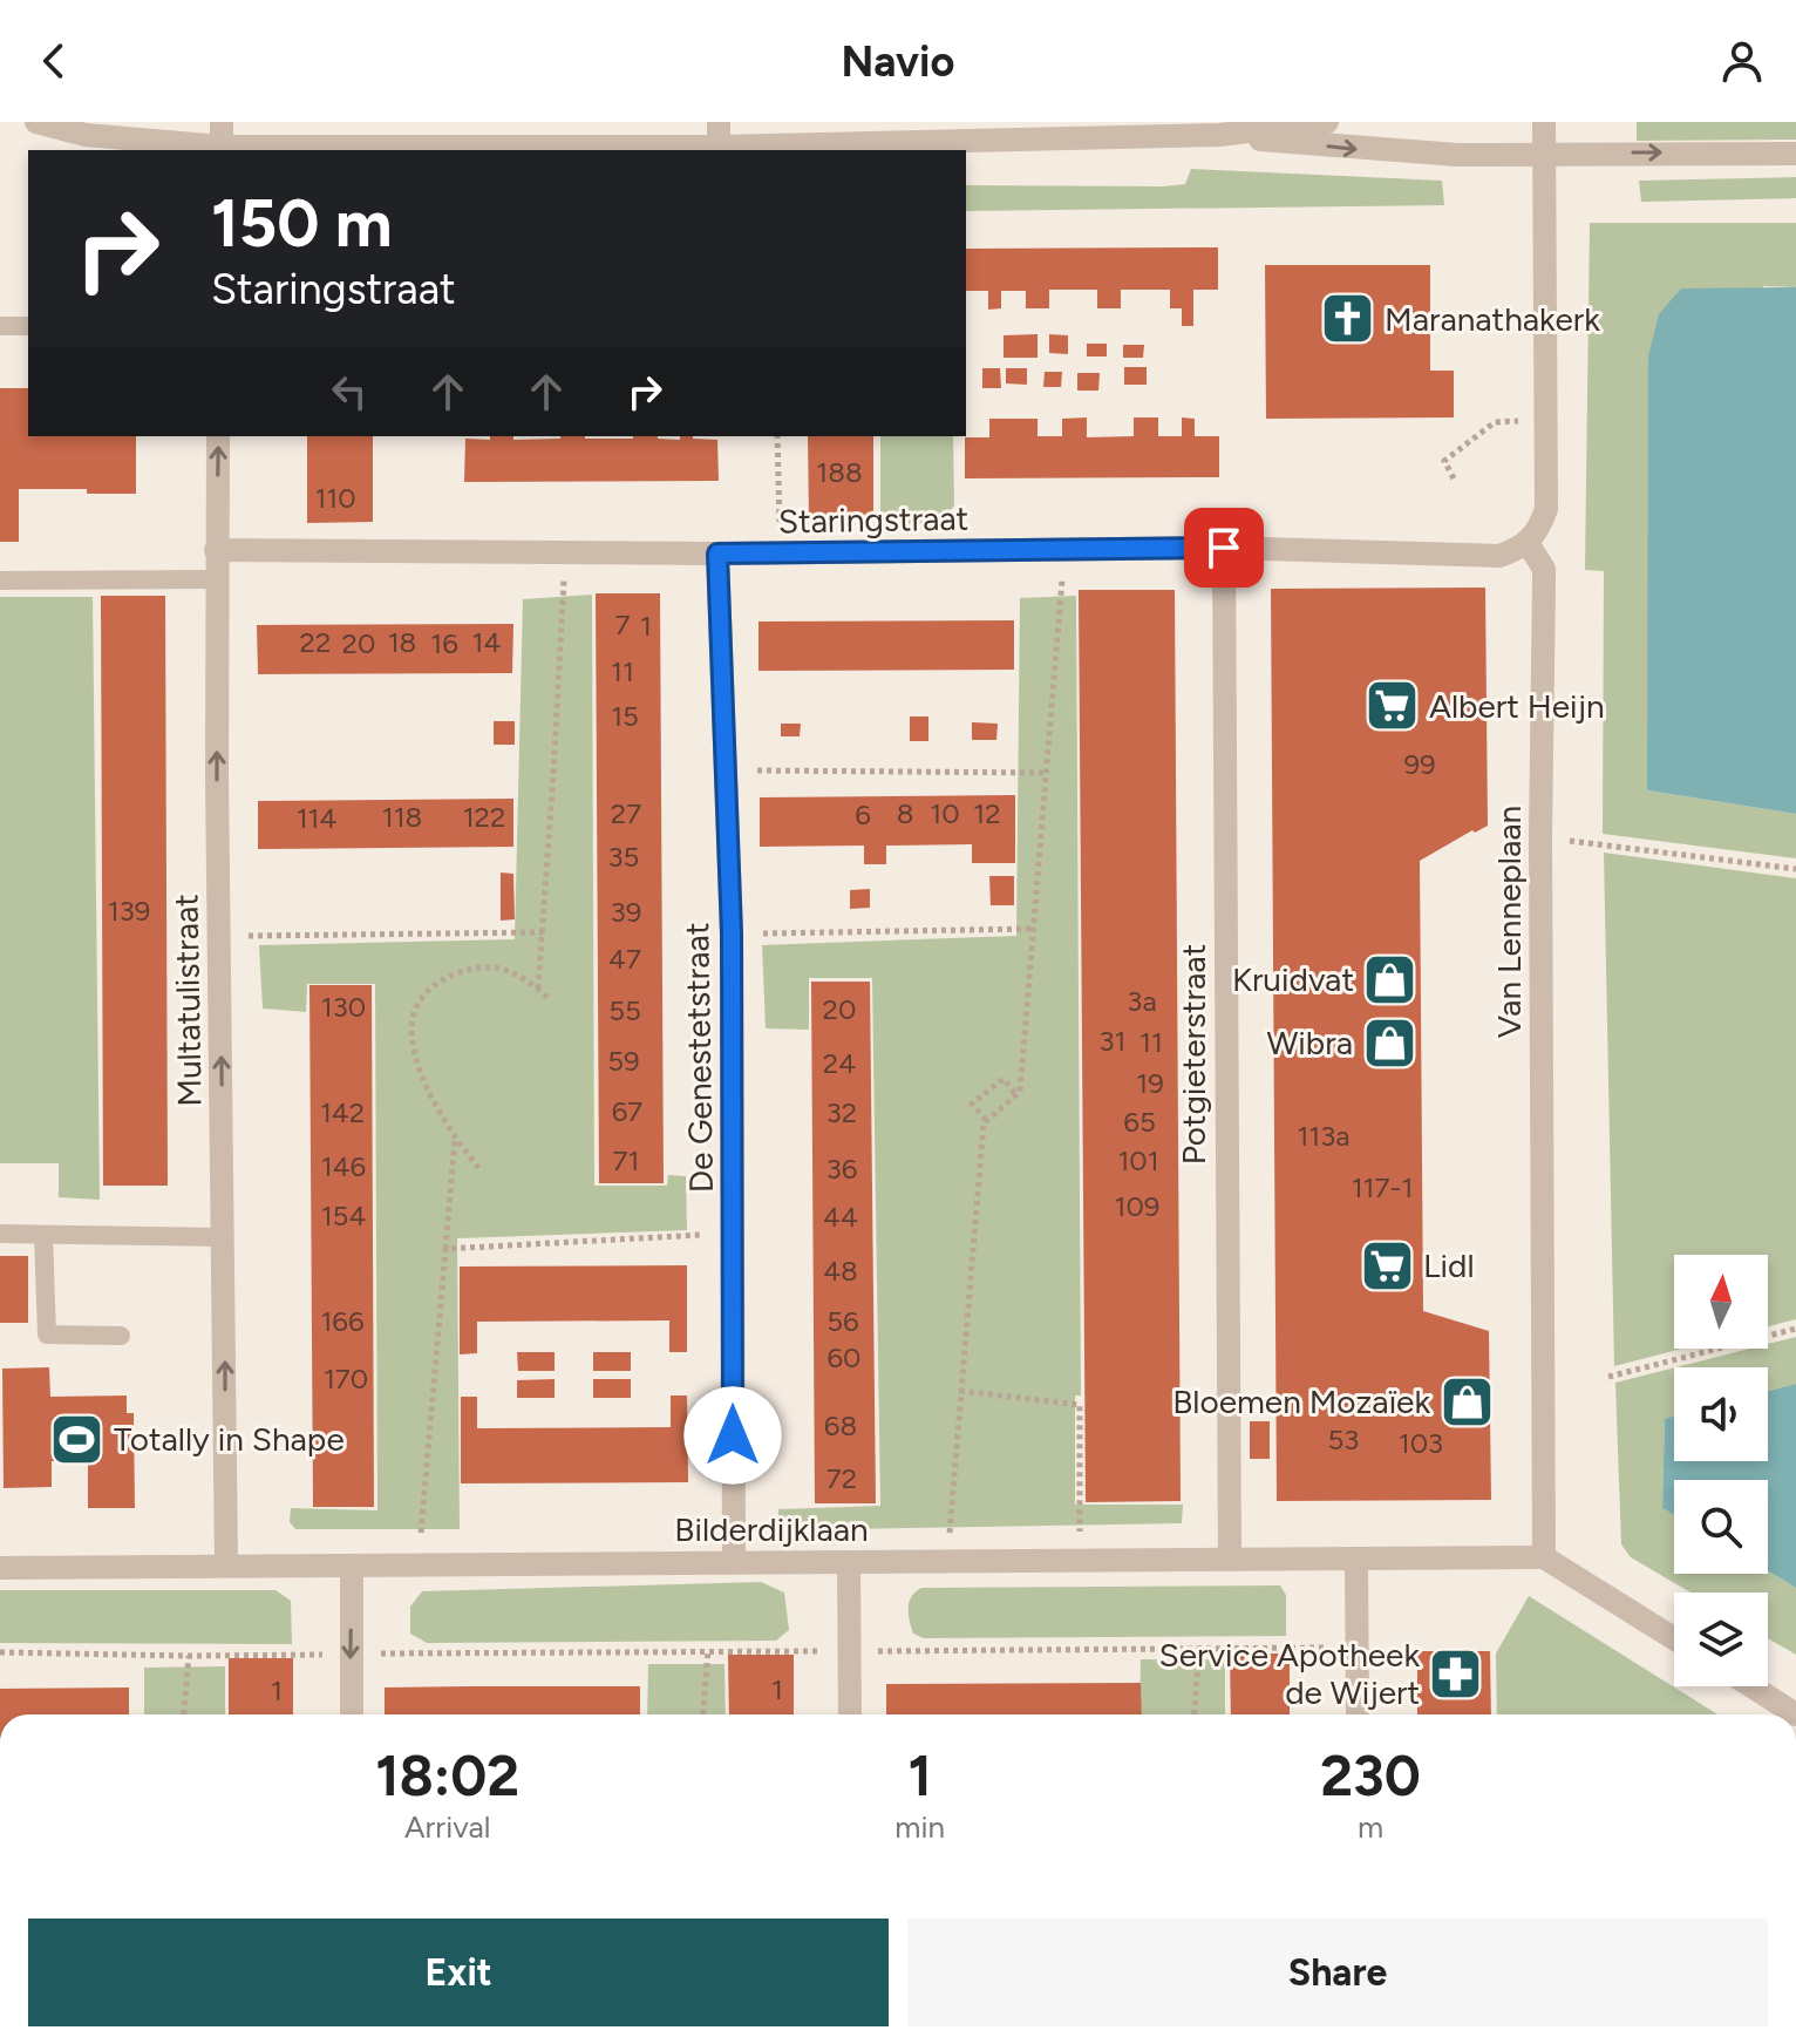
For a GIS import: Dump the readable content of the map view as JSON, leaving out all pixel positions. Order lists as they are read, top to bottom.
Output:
{
  "streets": {
    "street": [
      "Staringstraat",
      "Van Lenneplaan",
      "Multatulistraat",
      "Potgieterstraat",
      "De Genestetstraat",
      "Bilderdijklaan"
    ]
  },
  "crossings": [
    ["Staringstraat", "Van Lenneplaan"],
    ["Staringstraat", "Multatulistraat"],
    ["Staringstraat", "Potgieterstraat"],
    ["Staringstraat", "De Genestetstraat"],
    ["Van Lenneplaan", "Bilderdijklaan"],
    ["Multatulistraat", "Bilderdijklaan"],
    ["Potgieterstraat", "Bilderdijklaan"],
    ["De Genestetstraat", "Bilderdijklaan"]
  ],
  "one_way": ["Multatulistraat"],
  "places": {
    "church": ["Maranathakerk"],
    "supermarket": ["Albert Heijn", "Lidl"],
    "shop": ["Kruidvat", "Wibra", "Bloemen Mozaïek"],
    "sports": ["Totally in Shape"],
    "pharmacy": ["Service Apotheek de Wijert"]
  },
  "house_numbers": [
    "188",
    "110",
    "7",
    "1",
    "22",
    "18",
    "14",
    "20",
    "16",
    "11",
    "15",
    "99",
    "27",
    "8",
    "10",
    "12",
    "6",
    "118",
    "122",
    "114",
    "35",
    "139",
    "39",
    "47",
    "3a",
    "130",
    "20",
    "55",
    "31",
    "11",
    "59",
    "24",
    "19",
    "67",
    "142",
    "32",
    "65",
    "113a",
    "71",
    "101",
    "146",
    "36",
    "117-1",
    "109",
    "154",
    "44",
    "48",
    "166",
    "56",
    "60",
    "170",
    "68",
    "53",
    "103",
    "72",
    "1",
    "1"
  ],
  "north": "top",
  "page": {
    "header": "Navio",
    "turn": ["150 m", "Staringstraat"],
    "eta": [
      "18:02",
      "Arrival",
      "1",
      "min",
      "230",
      "m"
    ],
    "buttons": ["Exit", "Share"]
  }
}
